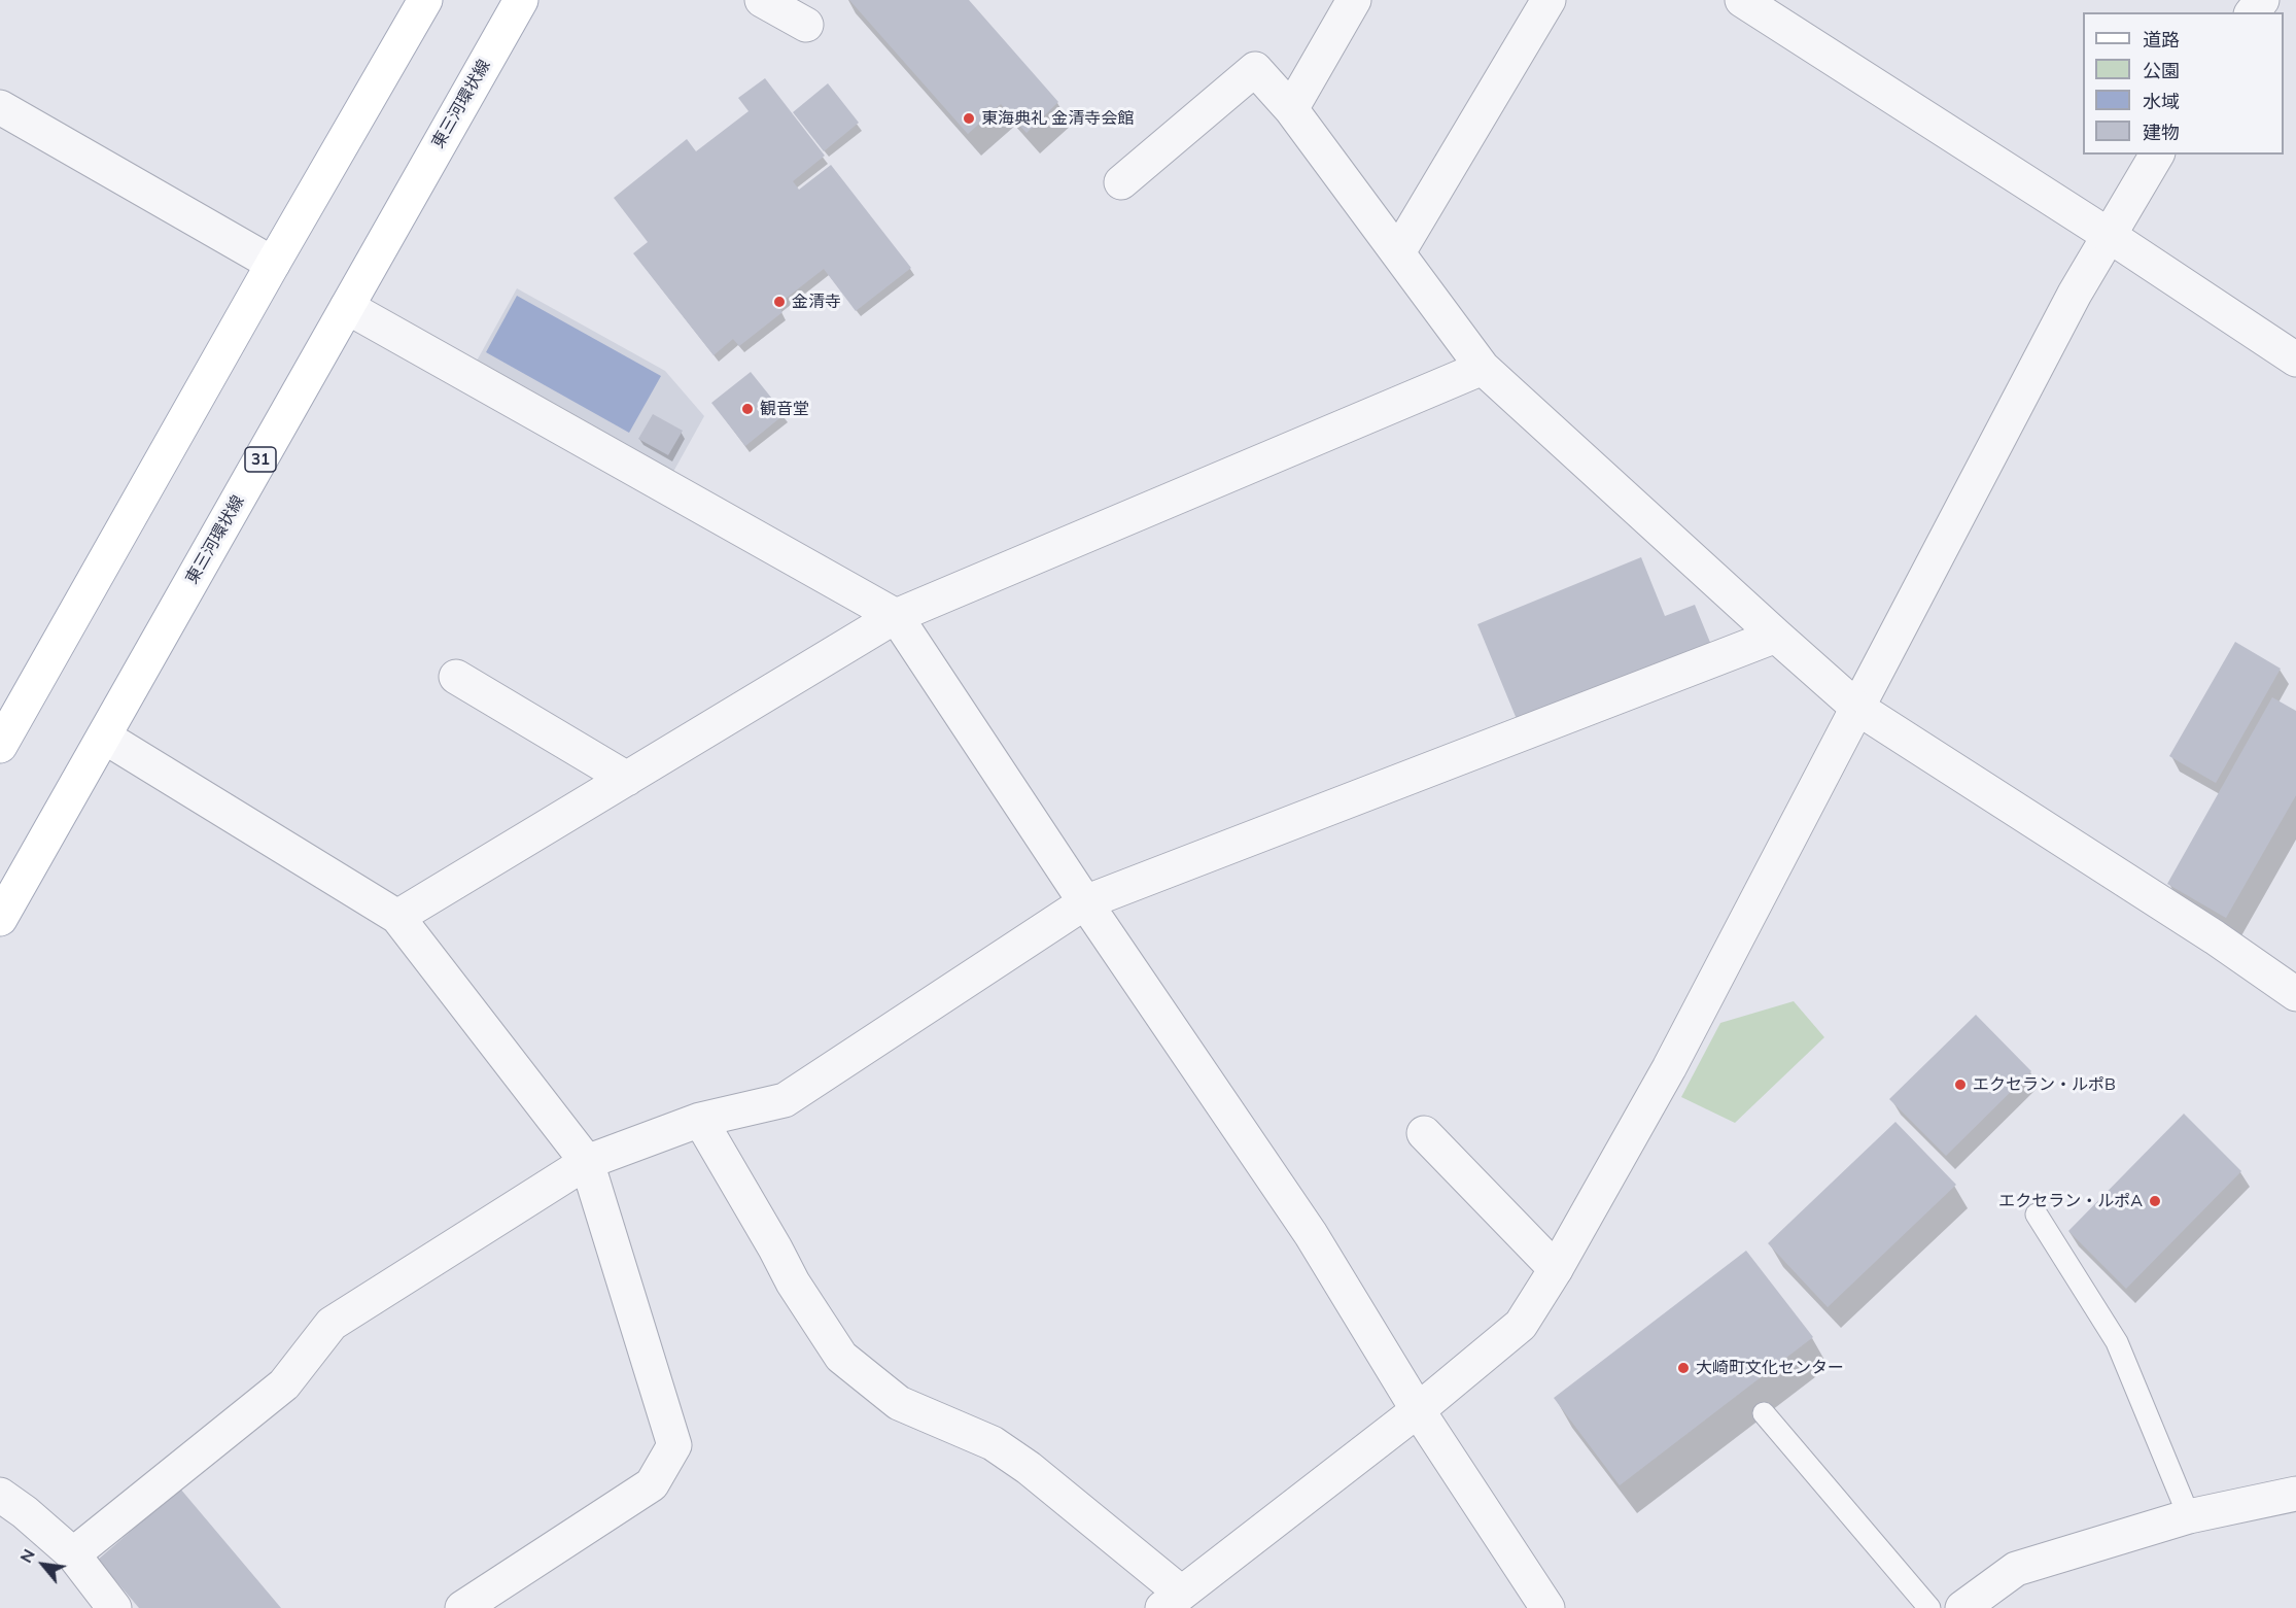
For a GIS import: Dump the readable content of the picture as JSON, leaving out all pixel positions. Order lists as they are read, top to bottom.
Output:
{
  "streets": {
    "main road": ["東三河環状線", "31"]
  },
  "places": [
    "東海典礼 金清寺会館",
    "金清寺",
    "観音堂",
    "エクセラン・ルポB",
    "エクセラン・ルポA",
    "大崎町文化センター"
  ],
  "legend": [
    "道路",
    "公園",
    "水域",
    "建物"
  ],
  "north": "top left"
}
